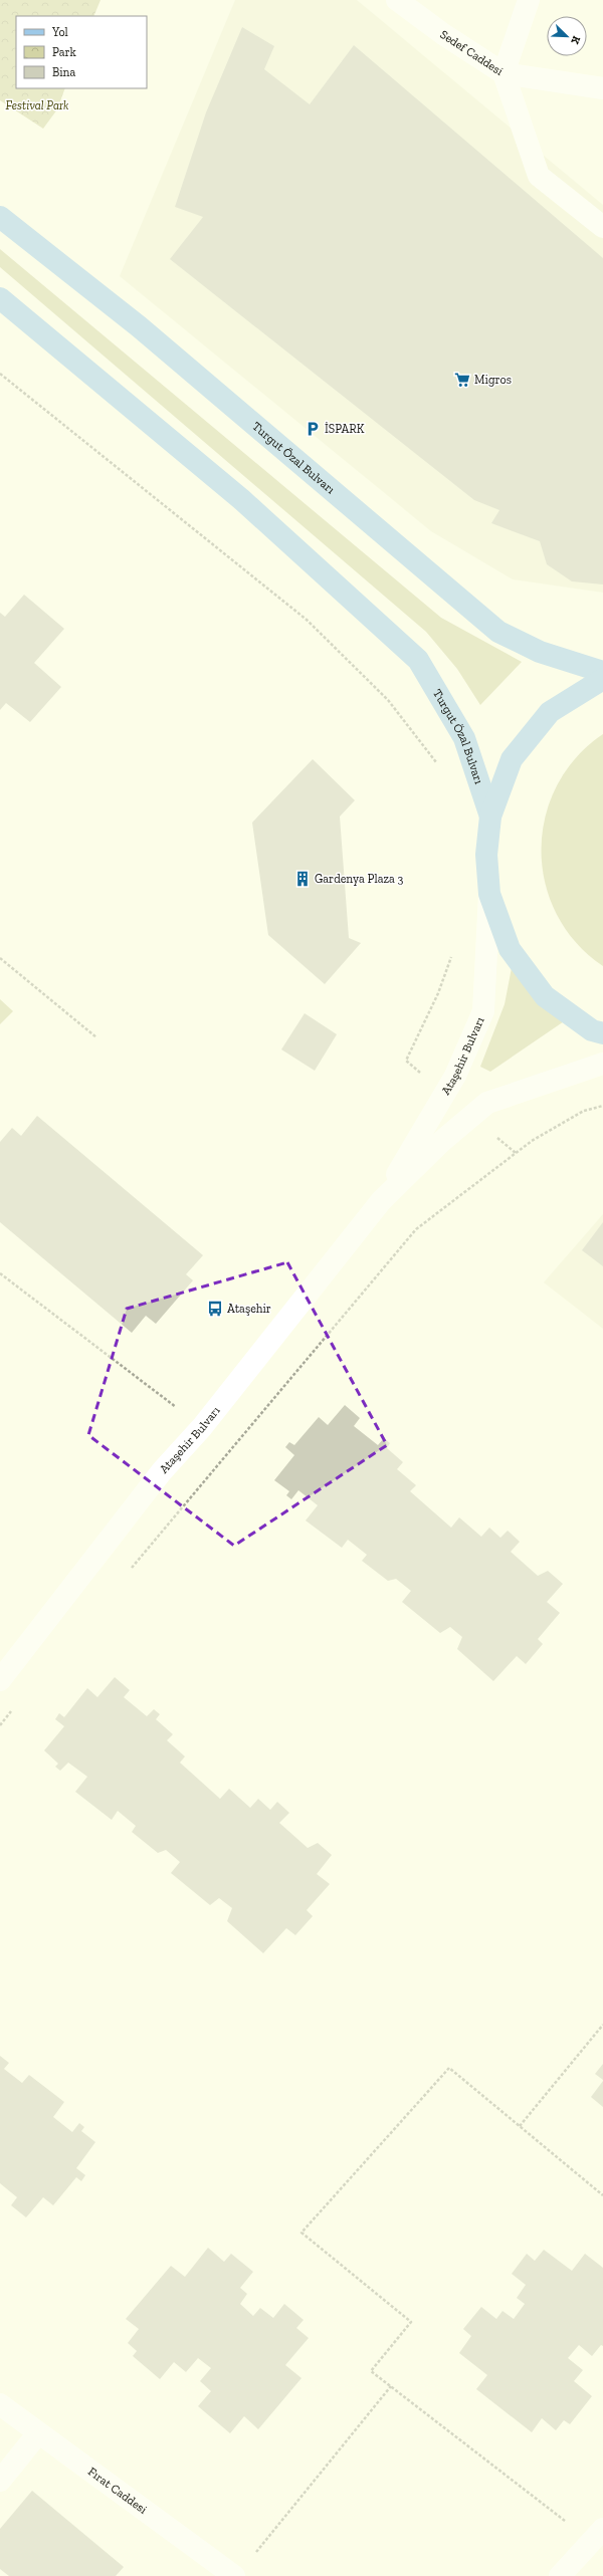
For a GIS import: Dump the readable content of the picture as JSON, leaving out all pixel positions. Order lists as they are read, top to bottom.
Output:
{
  "streets": {
    "main road": ["Turgut Özal Bulvarı"],
    "street": ["Sedef Caddesi", "Ataşehir Bulvarı", "Fırat Caddesi"]
  },
  "crossings": [
    ["Turgut Özal Bulvarı", "Ataşehir Bulvarı"]
  ],
  "parks": ["Festival Park"],
  "places": {
    "supermarket": ["Migros"],
    "parking": ["İSPARK"],
    "building": ["Gardenya Plaza 3"],
    "bus stop": ["Ataşehir"]
  },
  "legend": ["Yol", "Park", "Bina"],
  "north": "bottom right"
}
